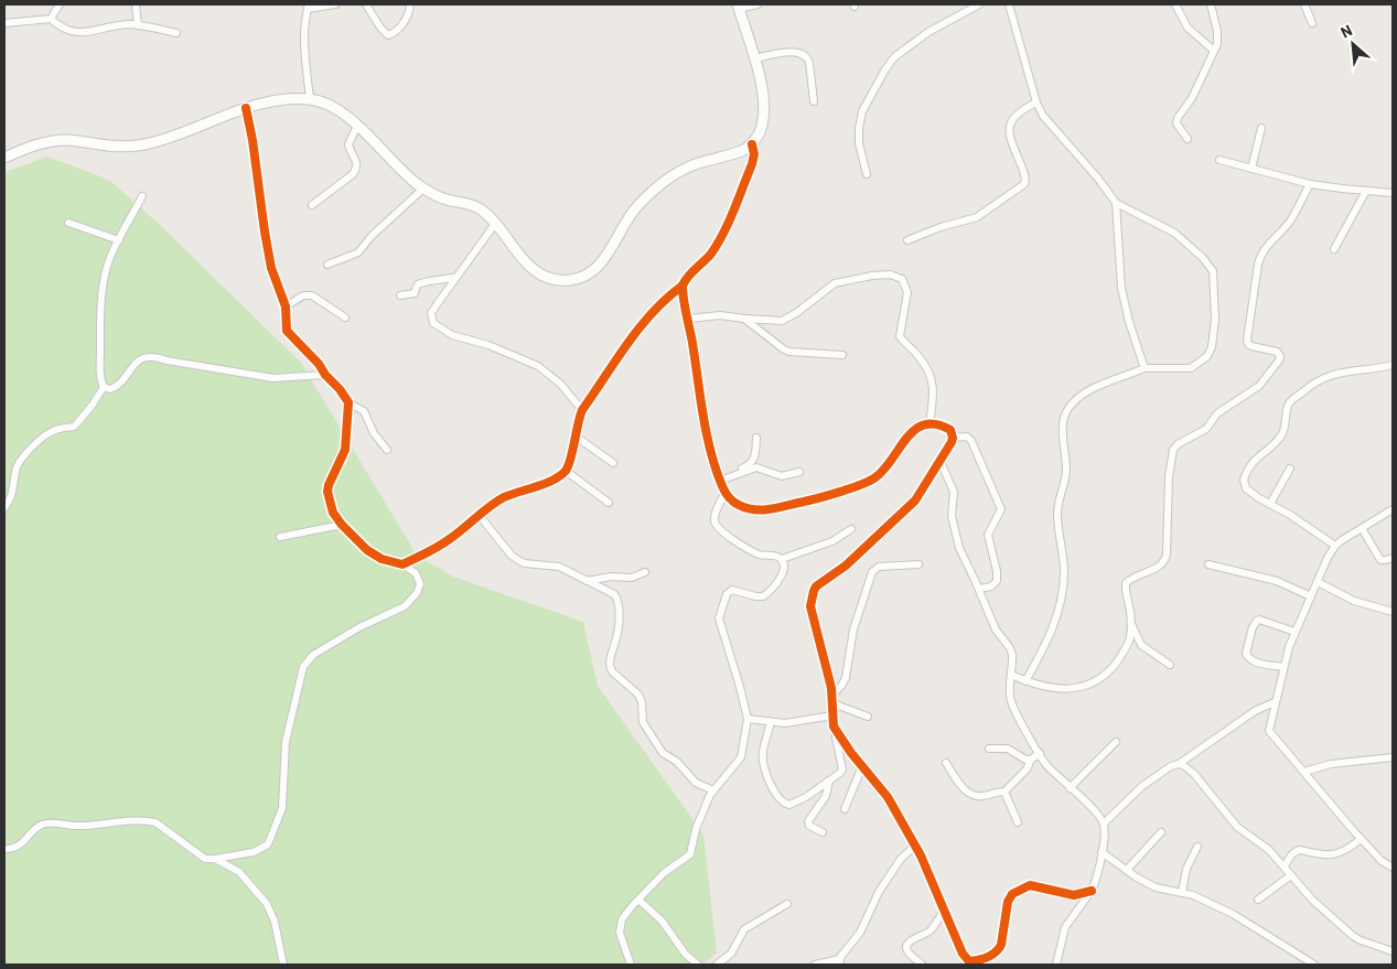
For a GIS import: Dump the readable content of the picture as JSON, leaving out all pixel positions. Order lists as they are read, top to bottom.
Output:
{
  "north": "top left"
}
